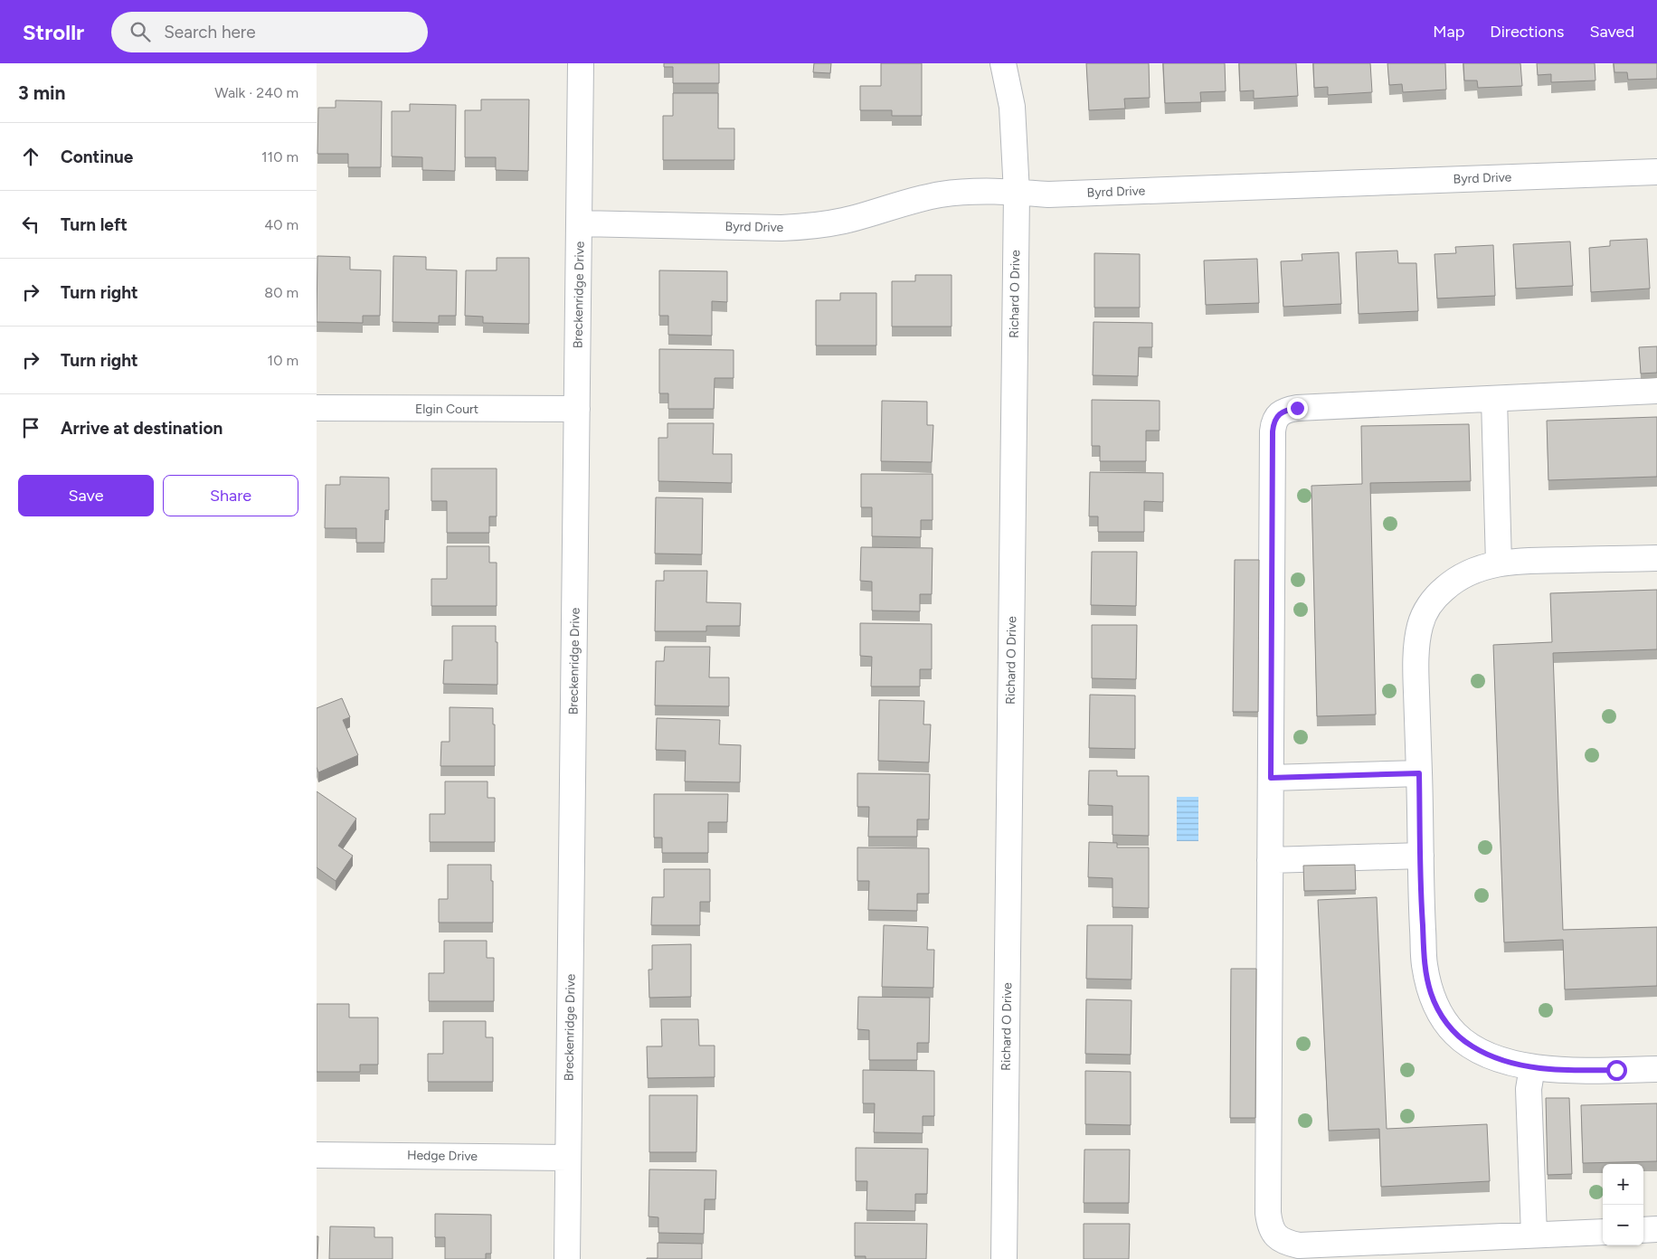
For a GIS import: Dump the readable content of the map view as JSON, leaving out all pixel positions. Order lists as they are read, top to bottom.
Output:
{
  "streets": {
    "street": [
      "Byrd Drive",
      "Richard O Drive",
      "Breckenridge Drive",
      "Elgin Court",
      "Hedge Drive"
    ]
  },
  "crossings": [
    ["Byrd Drive", "Richard O Drive"],
    ["Byrd Drive", "Breckenridge Drive"],
    ["Breckenridge Drive", "Elgin Court"],
    ["Breckenridge Drive", "Hedge Drive"]
  ],
  "page": {
    "header": "Strollr",
    "search": "Search here",
    "nav": ["Map", "Directions", "Saved"],
    "heading": ["3 min", "Walk · 240 m"],
    "list": [
      ["Continue", "110 m"],
      ["Turn left", "40 m"],
      ["Turn right", "80 m"],
      ["Turn right", "10 m"],
      "Arrive at destination"
    ],
    "buttons": ["Save", "Share"],
    "map_buttons": ["+", "−"]
  }
}
